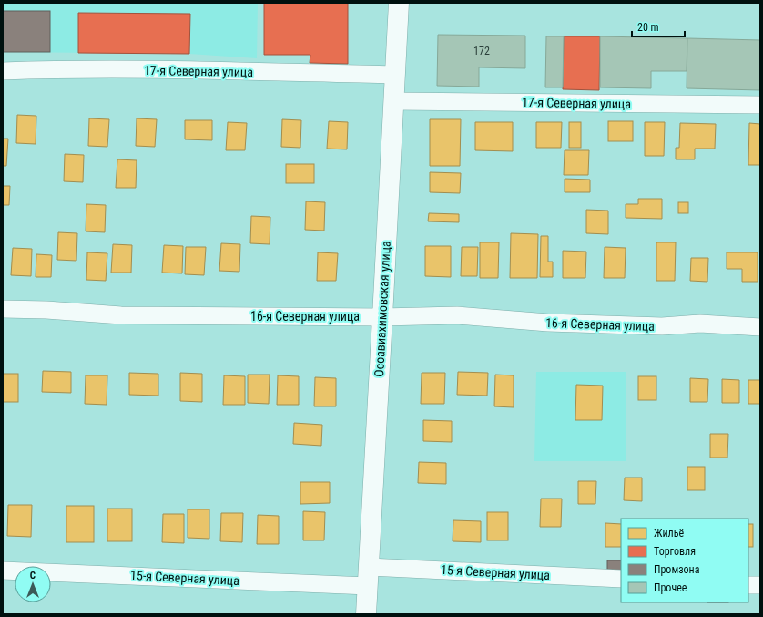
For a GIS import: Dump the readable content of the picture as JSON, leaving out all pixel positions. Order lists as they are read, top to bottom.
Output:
{
  "streets": {
    "street": [
      "17-я Северная улица",
      "Осоавиахимовская улица",
      "16-я Северная улица",
      "15-я Северная улица"
    ]
  },
  "crossings": [
    ["17-я Северная улица", "Осоавиахимовская улица"],
    ["Осоавиахимовская улица", "16-я Северная улица"],
    ["Осоавиахимовская улица", "15-я Северная улица"]
  ],
  "house_numbers": ["172"],
  "legend": [
    "Жильё",
    "Торговля",
    "Промзона",
    "Прочее"
  ],
  "scale_bar": "20 m",
  "north": "top"
}
